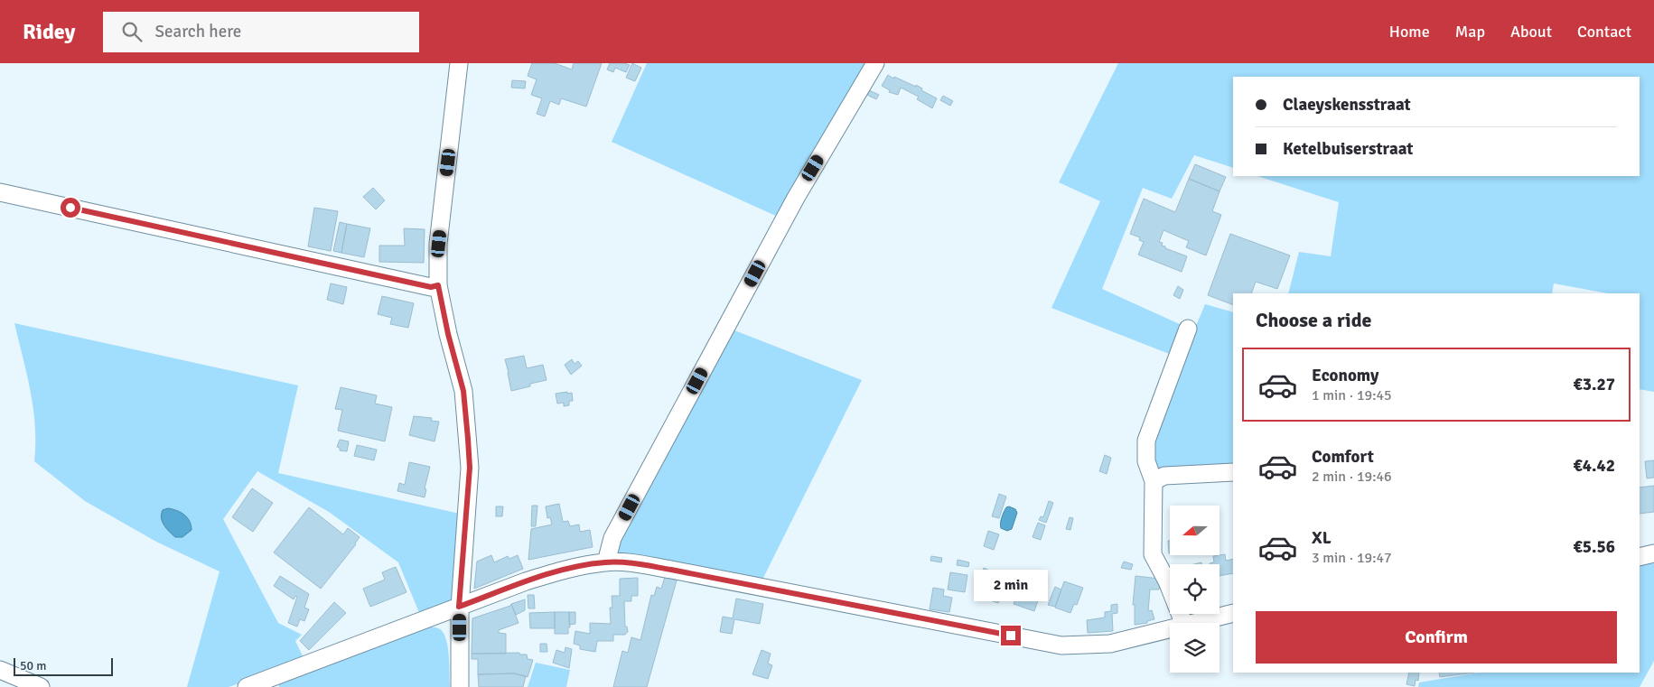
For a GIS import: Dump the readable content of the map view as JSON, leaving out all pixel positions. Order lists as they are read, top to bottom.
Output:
{
  "scale_bar": "50 m",
  "north": "left",
  "page": {
    "header": "Ridey",
    "search": "Search here",
    "nav": [
      "Home",
      "Map",
      "About",
      "Contact"
    ],
    "banner": ["Claeyskensstraat", "Ketelbuiserstraat"],
    "heading": "Choose a ride",
    "list": [
      {
        "name": "Economy",
        "note": "1 min · 19:45",
        "value": "€3.27"
      },
      {
        "name": "Comfort",
        "note": "2 min · 19:46",
        "value": "€4.42"
      },
      {
        "name": "XL",
        "note": "3 min · 19:47",
        "value": "€5.56"
      }
    ],
    "bubble": "2 min",
    "buttons": "Confirm",
    "scale": "50 m"
  }
}
